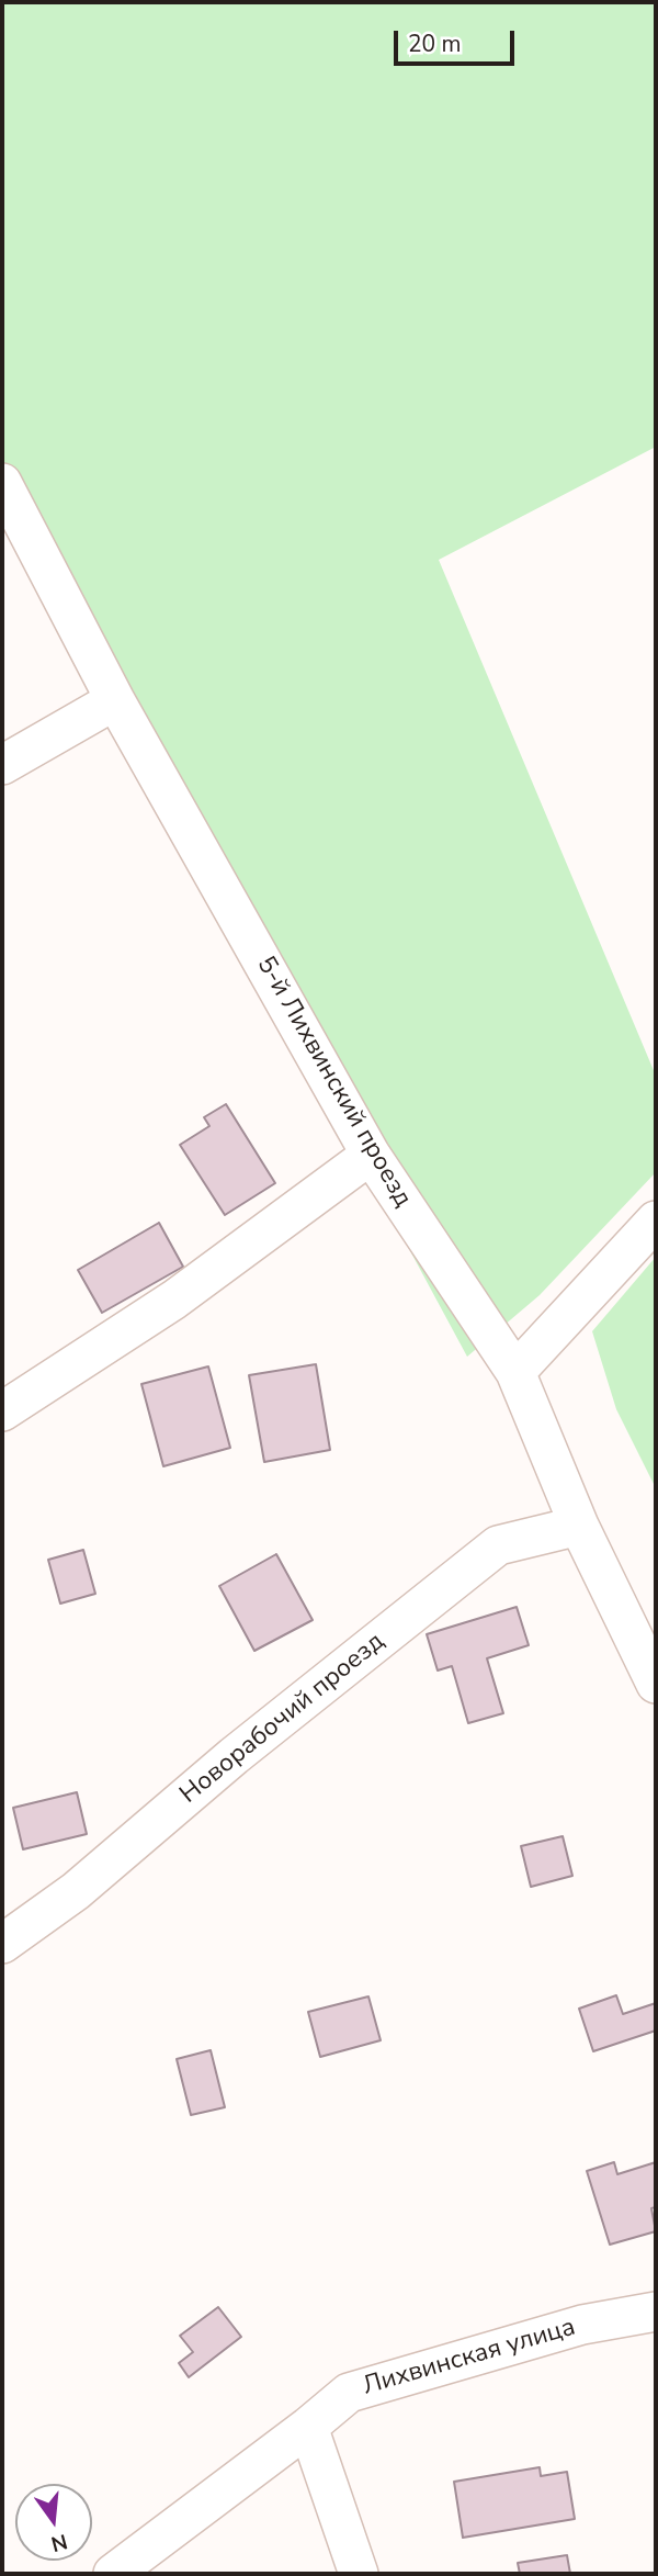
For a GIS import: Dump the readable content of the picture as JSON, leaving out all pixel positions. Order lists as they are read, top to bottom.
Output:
{
  "streets": {
    "street": ["5-й Лихвинский проезд", "Новорабочий проезд", "Лихвинская улица"]
  },
  "crossings": [
    ["5-й Лихвинский проезд", "Новорабочий проезд"]
  ],
  "scale_bar": "20 m",
  "north": "bottom"
}
